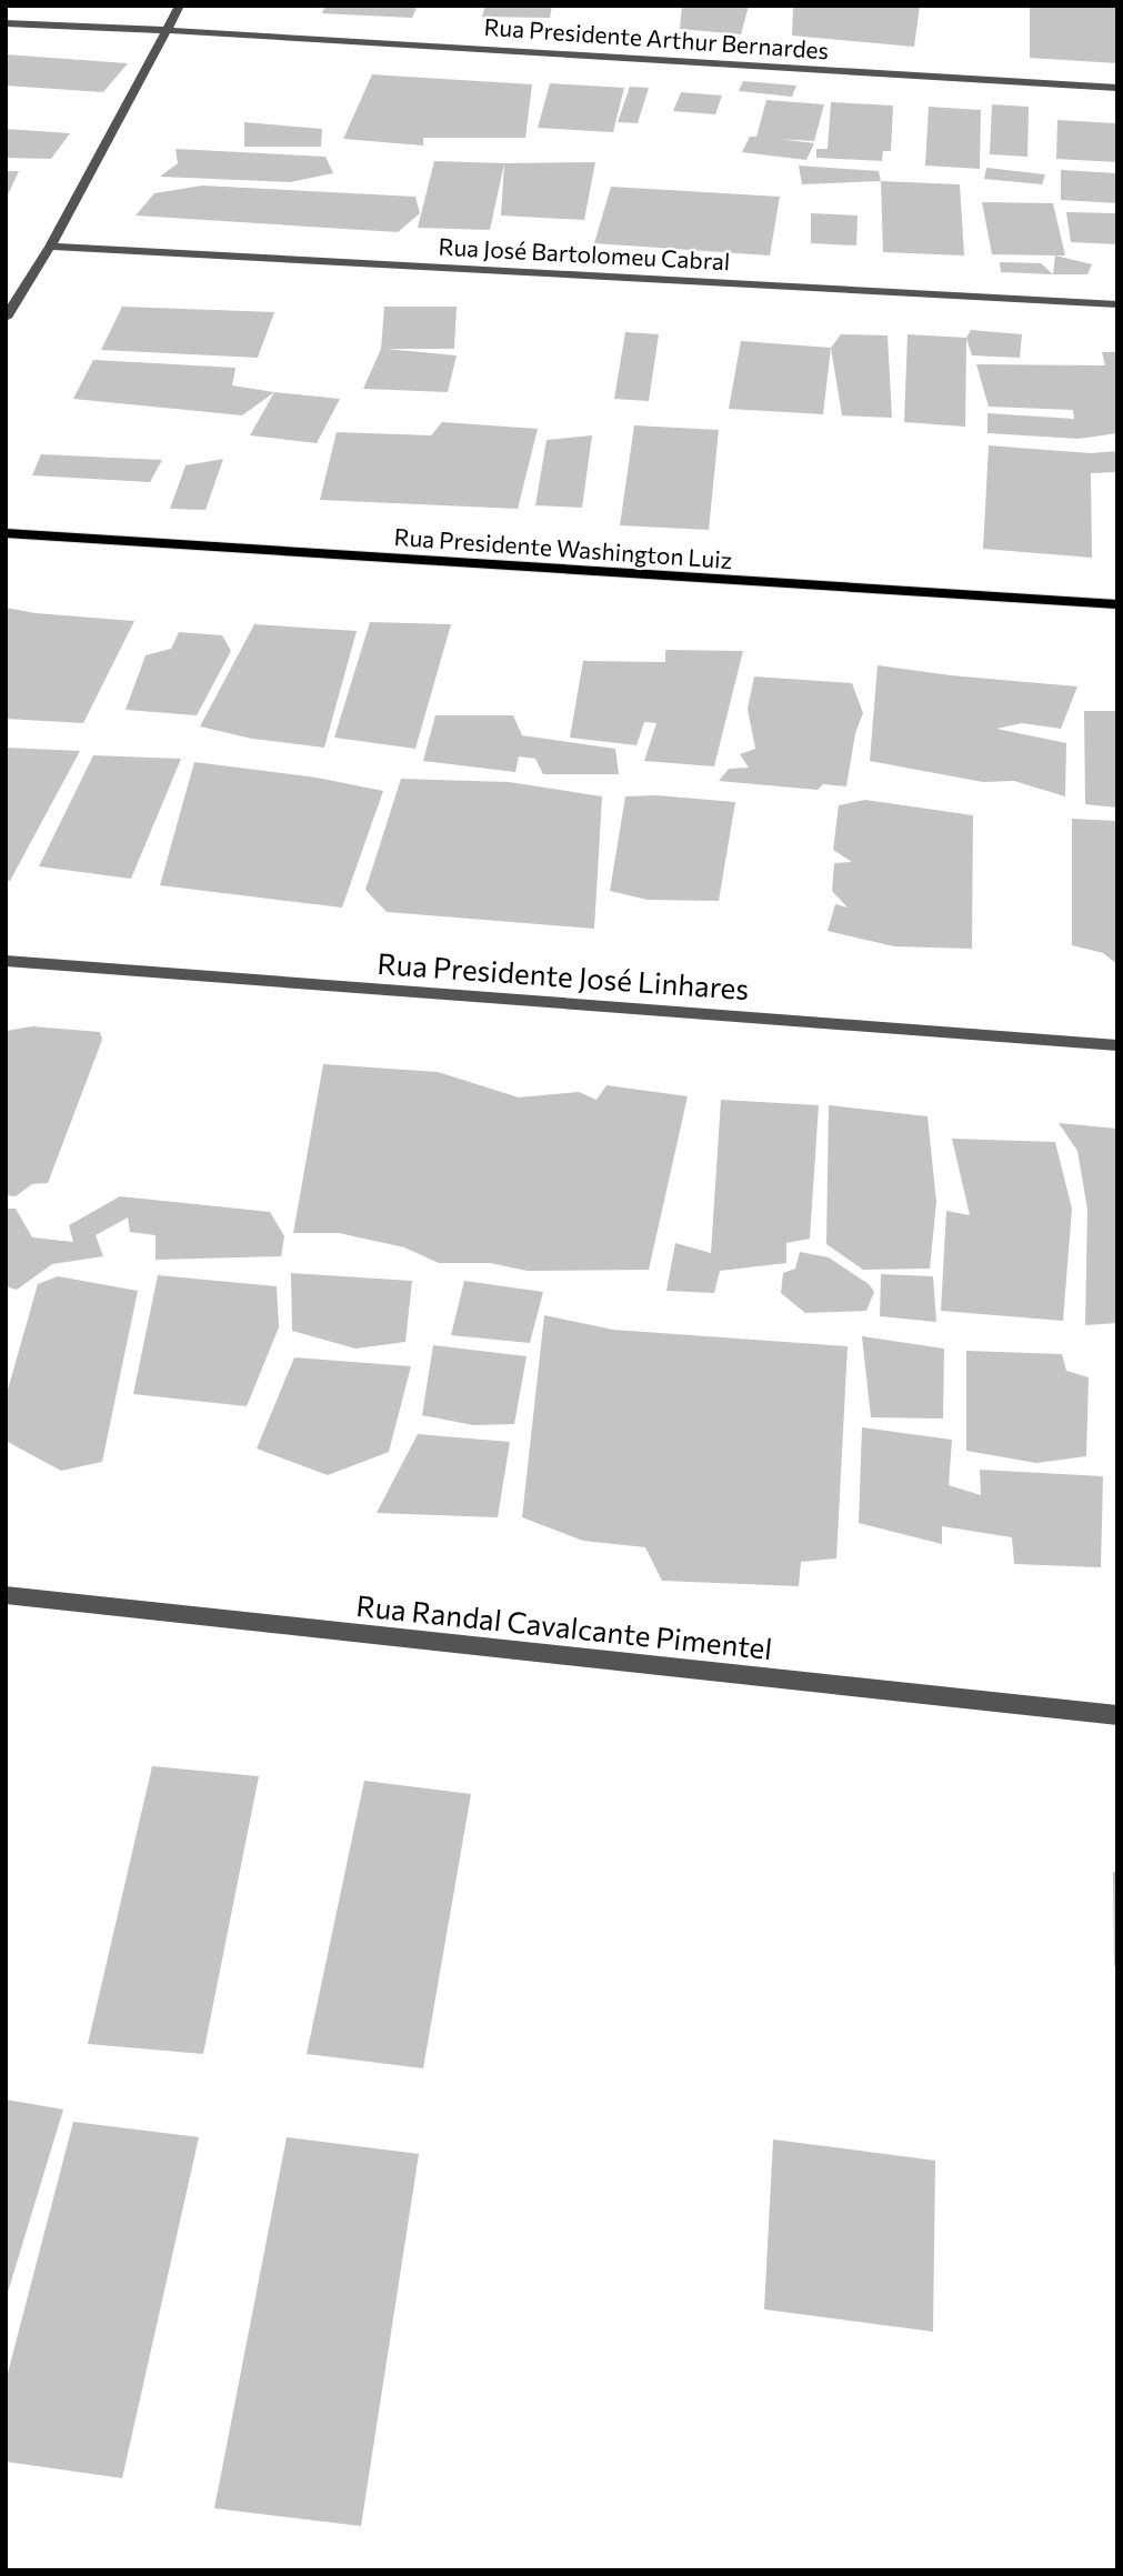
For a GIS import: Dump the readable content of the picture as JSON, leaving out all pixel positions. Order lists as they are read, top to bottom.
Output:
{
  "streets": {
    "main road": ["Rua Presidente Washington Luiz"],
    "street": [
      "Rua Presidente Arthur Bernardes",
      "Rua José Bartolomeu Cabral",
      "Rua Presidente José Linhares",
      "Rua Randal Cavalcante Pimentel"
    ]
  }
}
